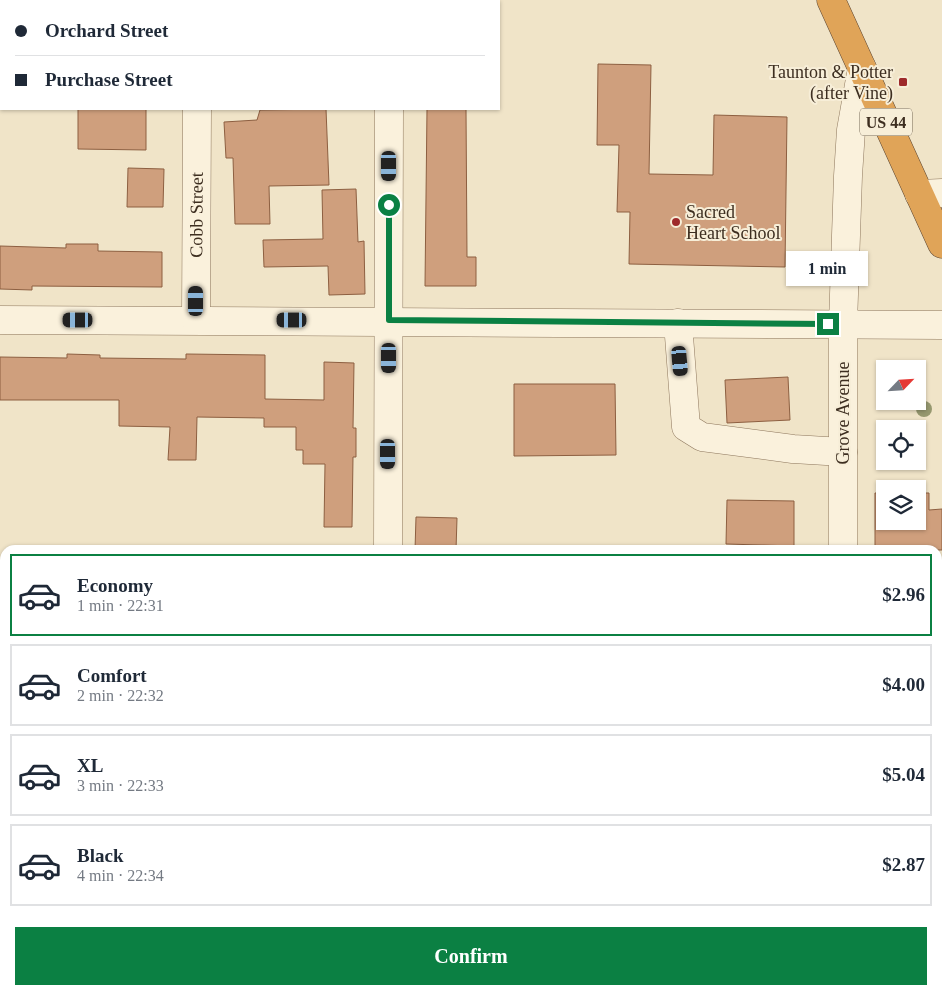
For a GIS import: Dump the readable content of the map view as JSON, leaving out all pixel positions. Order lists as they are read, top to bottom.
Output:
{
  "streets": {
    "highway": ["US 44"],
    "street": ["Cobb Street", "Grove Avenue"]
  },
  "crossings": [
    ["US 44", "Grove Avenue"]
  ],
  "places": {
    "transit": ["Taunton & Potter (after Vine)"],
    "other": ["Sacred Heart School"]
  },
  "north": "top right",
  "page": {
    "banner": ["Orchard Street", "Purchase Street"],
    "bubble": "1 min",
    "list": [
      {
        "name": "Economy",
        "note": "1 min · 22:31",
        "value": "$2.96"
      },
      {
        "name": "Comfort",
        "note": "2 min · 22:32",
        "value": "$4.00"
      },
      {
        "name": "XL",
        "note": "3 min · 22:33",
        "value": "$5.04"
      },
      {
        "name": "Black",
        "note": "4 min · 22:34",
        "value": "$2.87"
      }
    ],
    "buttons": "Confirm"
  }
}
